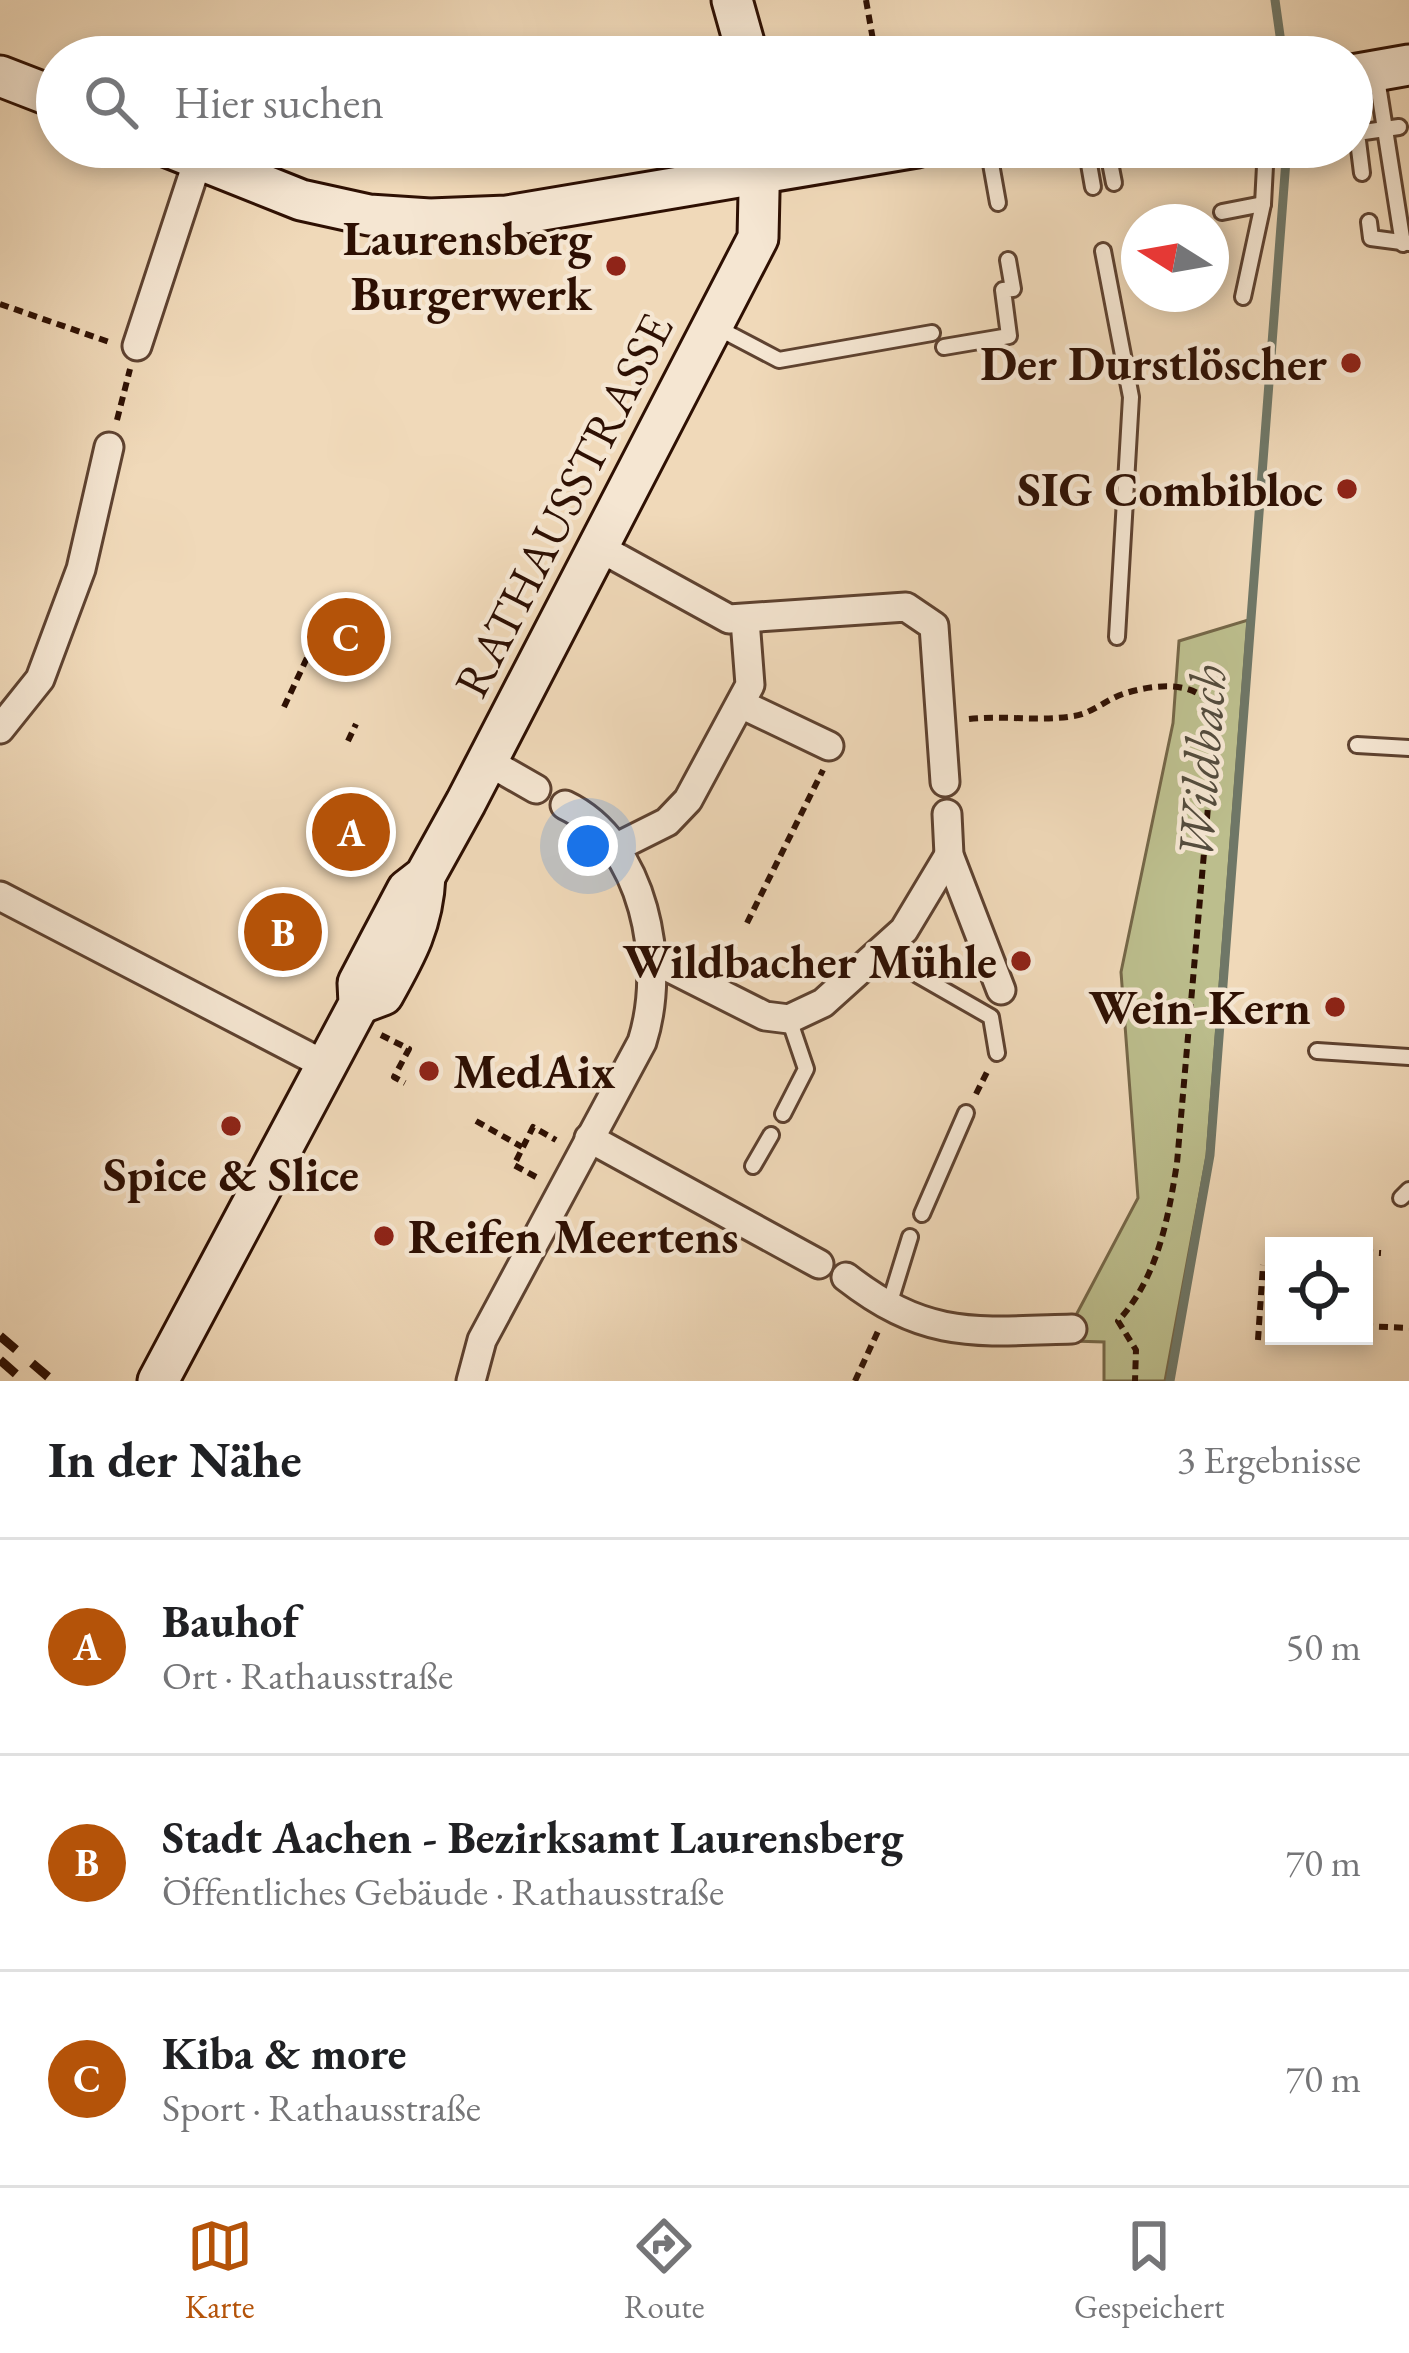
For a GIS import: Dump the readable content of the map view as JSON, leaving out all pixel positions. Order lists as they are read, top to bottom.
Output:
{
  "streets": {
    "street": ["RATHAUSSTRASSE"]
  },
  "water": ["Wildbach"],
  "places": [
    "Laurensberg Burgerwerk",
    "Der Durstlöscher",
    "SIG Combibloc",
    "Wildbacher Mühle",
    "Wein-Kern",
    "MedAix",
    "Spice & Slice",
    "Reifen Meertens"
  ],
  "north": "left",
  "page": {
    "search": "Hier suchen",
    "pins": ["C", "A", "B"],
    "heading": ["In der Nähe", "3 Ergebnisse"],
    "list": [
      {
        "mark": "A",
        "name": "Bauhof",
        "note": "Ort · Rathausstraße",
        "value": "50 m"
      },
      {
        "mark": "B",
        "name": "Stadt Aachen - Bezirksamt Laurensberg",
        "note": "Öffentliches Gebäude · Rathausstraße",
        "value": "70 m"
      },
      {
        "mark": "C",
        "name": "Kiba & more",
        "note": "Sport · Rathausstraße",
        "value": "70 m"
      }
    ],
    "nav": ["Karte", "Route", "Gespeichert"]
  }
}
